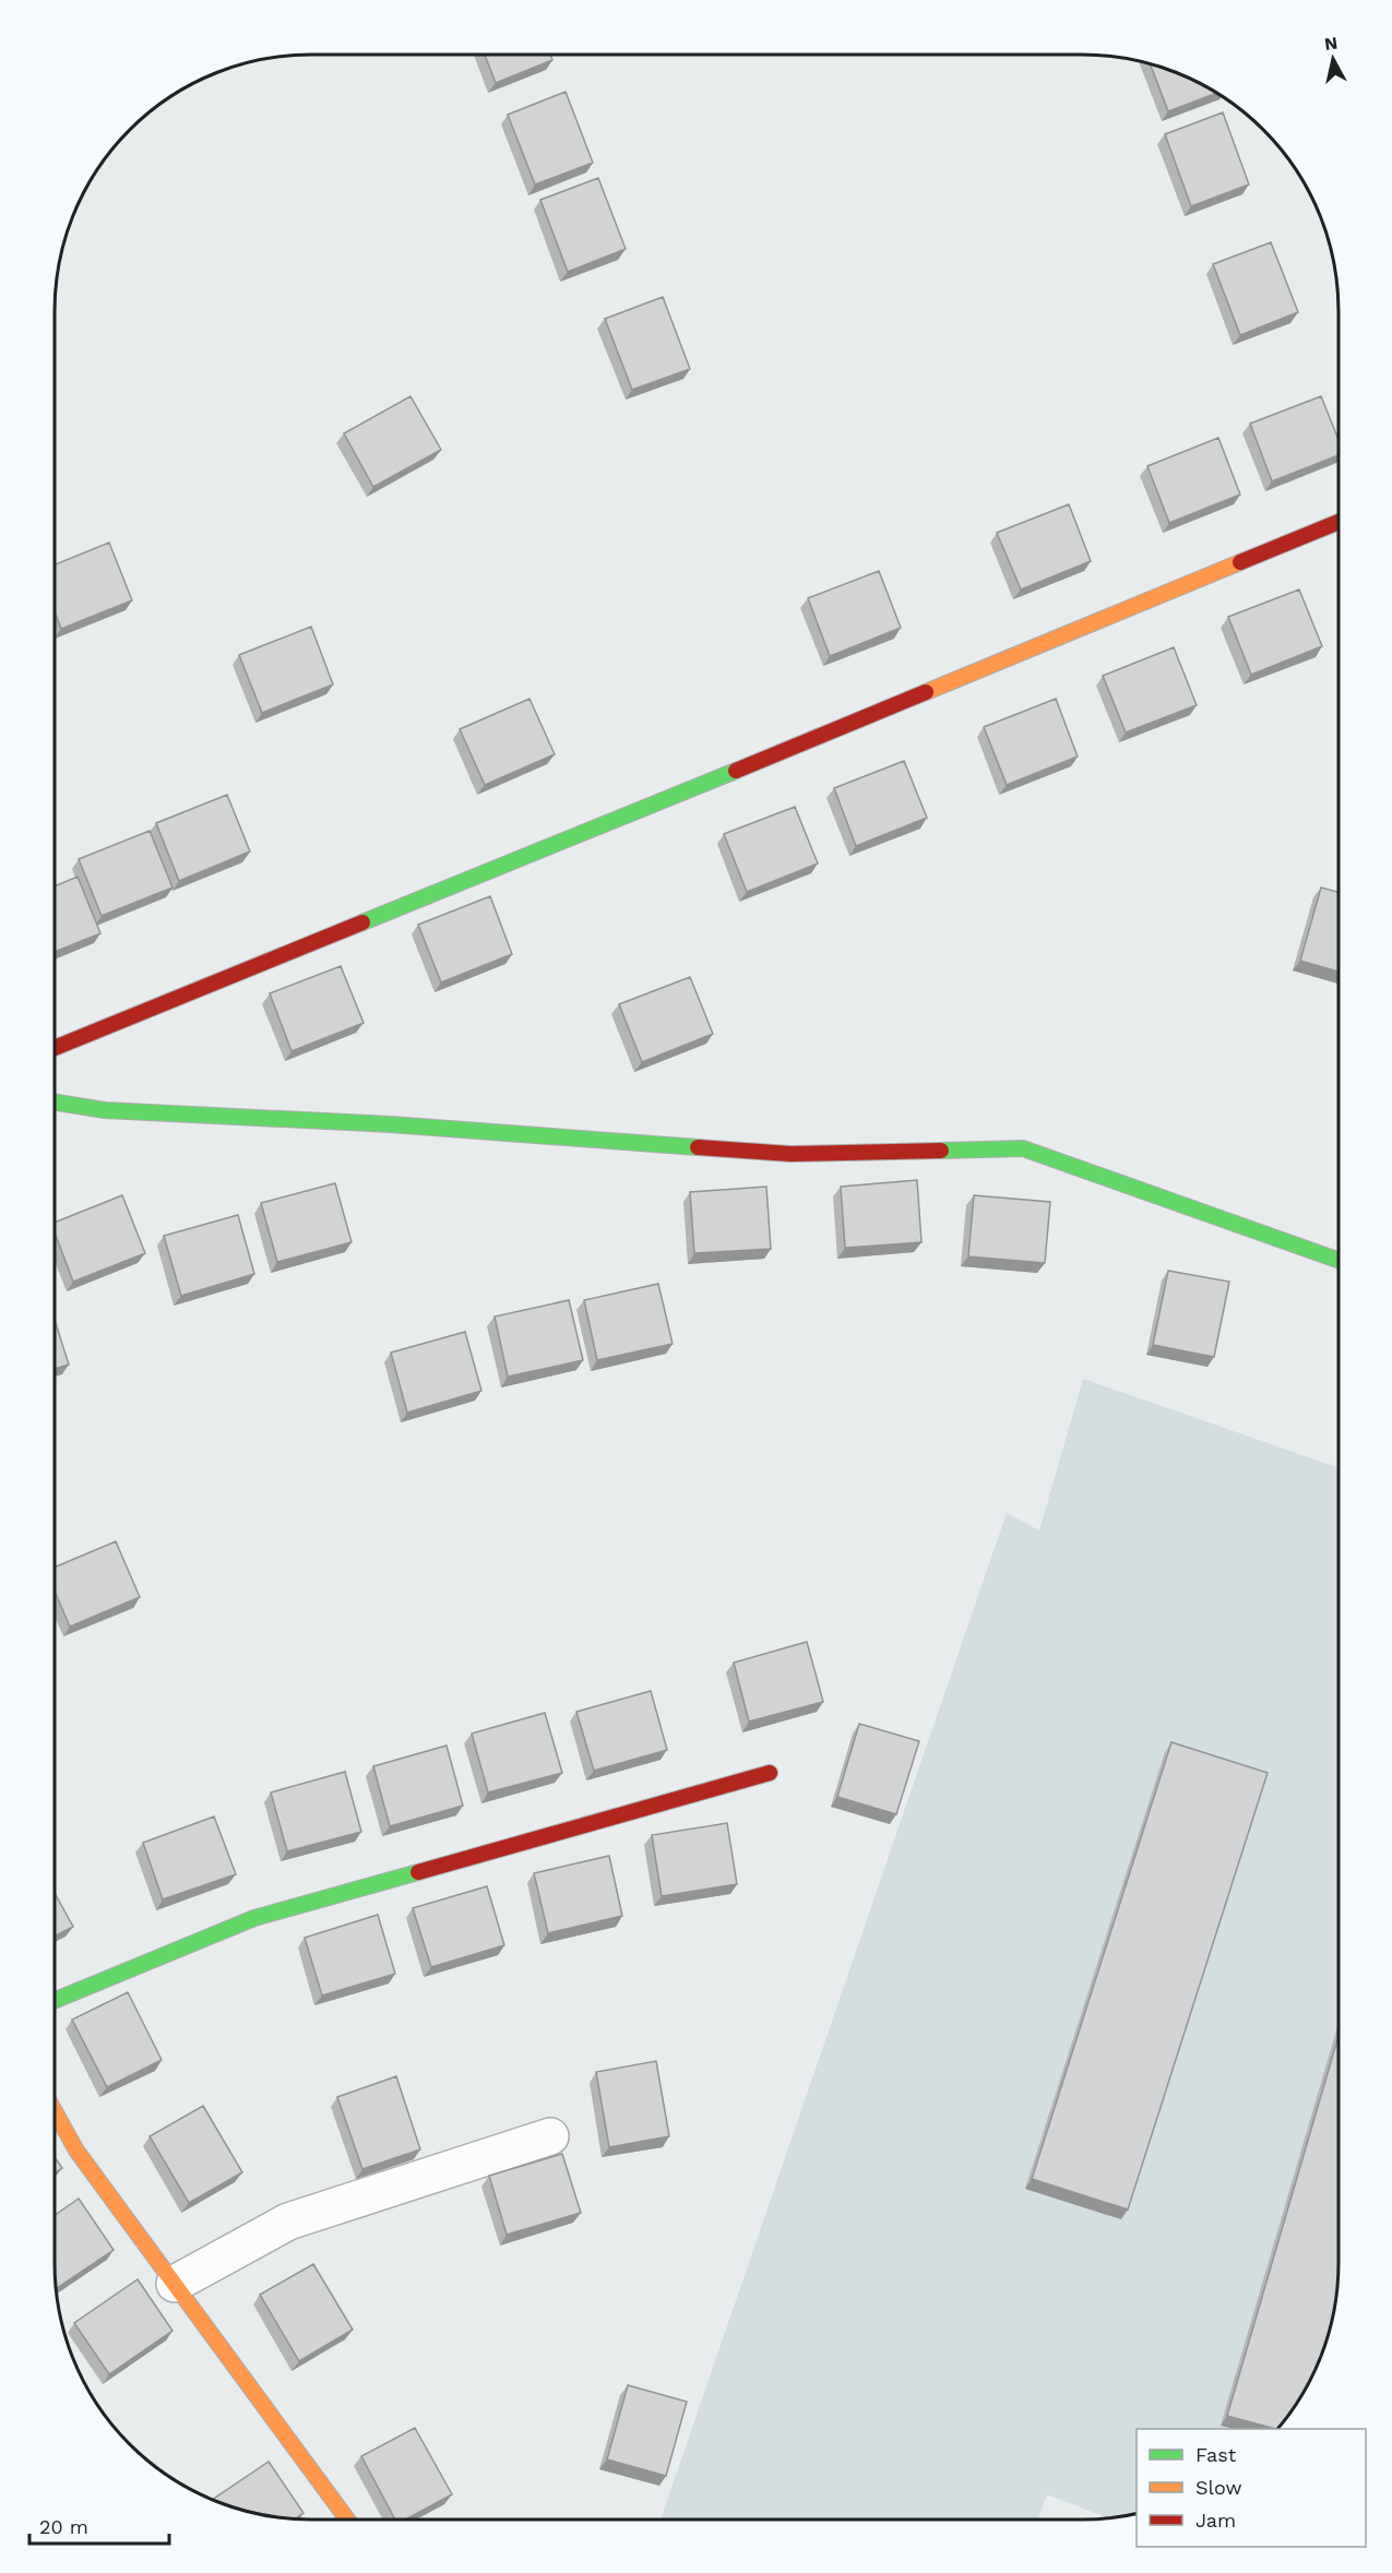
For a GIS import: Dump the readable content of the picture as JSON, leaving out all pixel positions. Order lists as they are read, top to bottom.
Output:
{
  "legend": ["Fast", "Slow", "Jam"],
  "scale_bar": "20 m",
  "north": "top"
}
